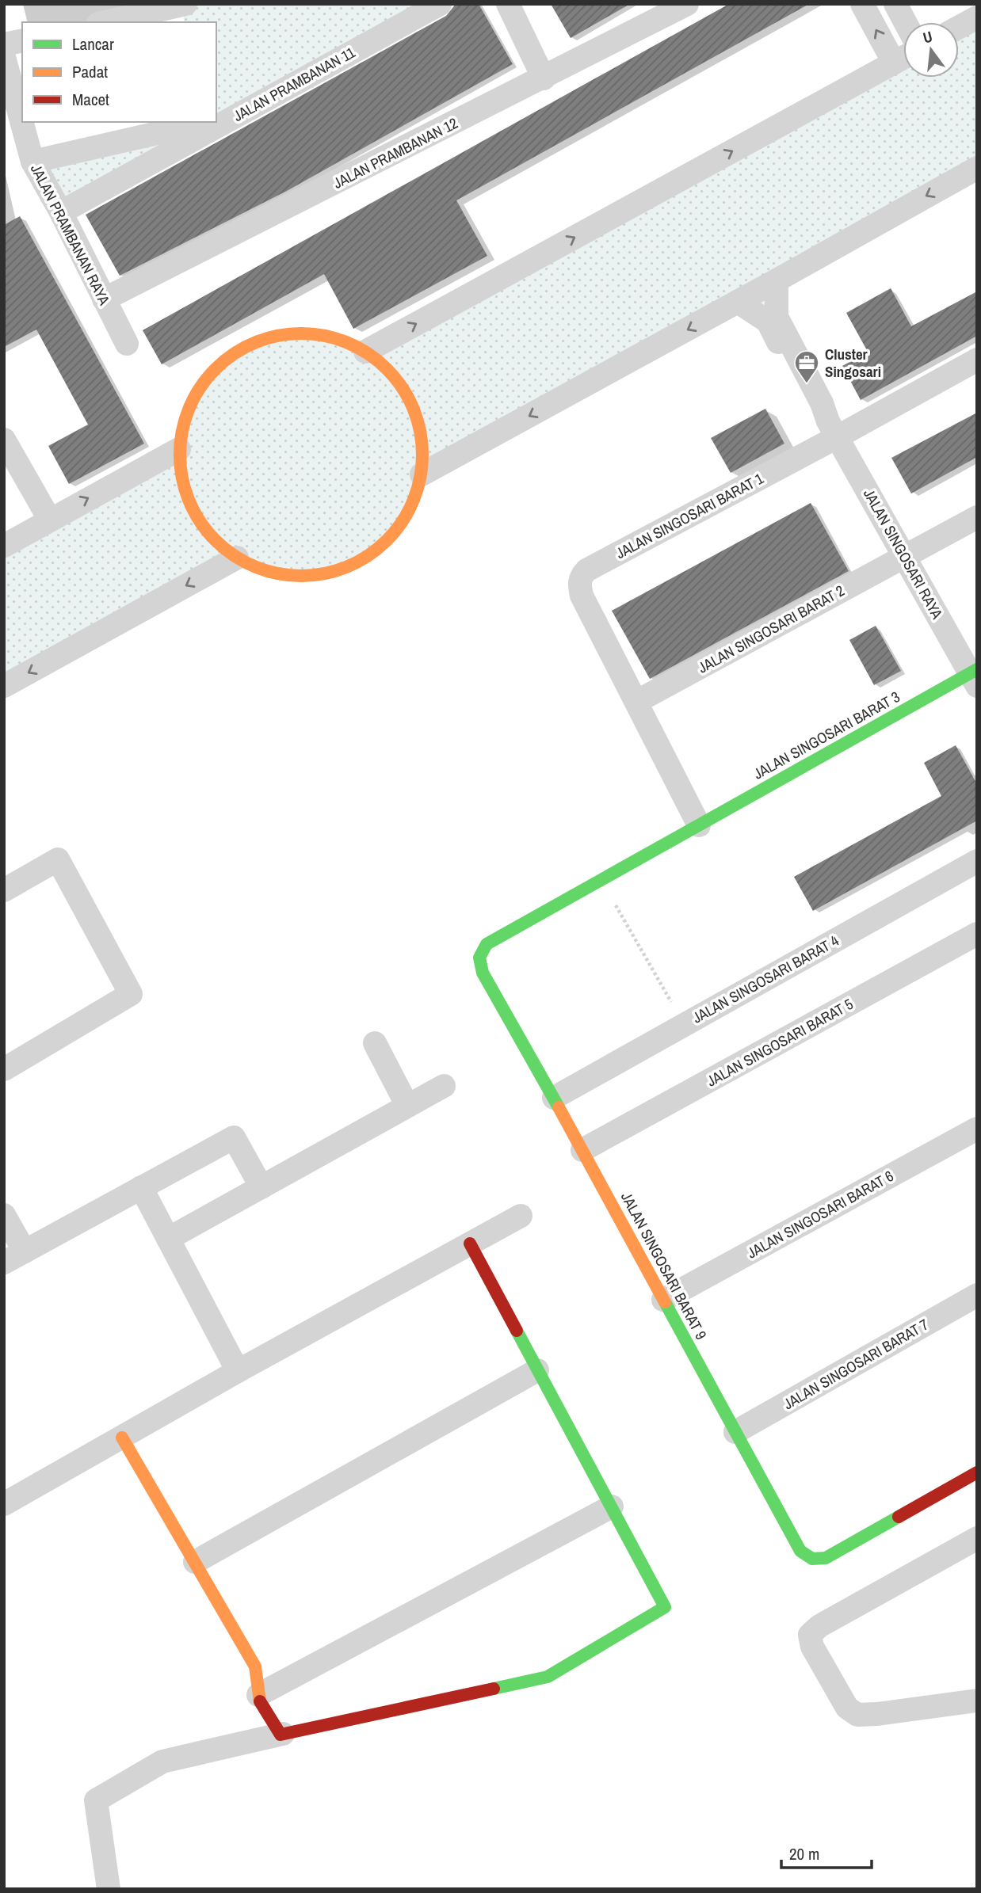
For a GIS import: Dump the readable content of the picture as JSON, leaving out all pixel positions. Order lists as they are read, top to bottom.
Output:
{
  "streets": {
    "street": [
      "JALAN PRAMBANAN 11",
      "JALAN PRAMBANAN 12",
      "JALAN PRAMBANAN RAYA",
      "JALAN SINGOSARI BARAT 1",
      "JALAN SINGOSARI RAYA",
      "JALAN SINGOSARI BARAT 2",
      "JALAN SINGOSARI BARAT 3",
      "JALAN SINGOSARI BARAT 4",
      "JALAN SINGOSARI BARAT 5",
      "JALAN SINGOSARI BARAT 6",
      "JALAN SINGOSARI BARAT 9",
      "JALAN SINGOSARI BARAT 7"
    ]
  },
  "crossings": [
    ["JALAN PRAMBANAN 11", "JALAN PRAMBANAN RAYA"],
    ["JALAN PRAMBANAN 12", "JALAN PRAMBANAN RAYA"],
    ["JALAN SINGOSARI BARAT 1", "JALAN SINGOSARI RAYA"],
    ["JALAN SINGOSARI BARAT 1", "JALAN SINGOSARI BARAT 2"],
    ["JALAN SINGOSARI BARAT 1", "JALAN SINGOSARI BARAT 3"],
    ["JALAN SINGOSARI RAYA", "JALAN SINGOSARI BARAT 2"],
    ["JALAN SINGOSARI RAYA", "JALAN SINGOSARI BARAT 3"],
    ["JALAN SINGOSARI BARAT 3", "JALAN SINGOSARI BARAT 9"],
    ["JALAN SINGOSARI BARAT 4", "JALAN SINGOSARI BARAT 9"],
    ["JALAN SINGOSARI BARAT 5", "JALAN SINGOSARI BARAT 9"],
    ["JALAN SINGOSARI BARAT 6", "JALAN SINGOSARI BARAT 9"],
    ["JALAN SINGOSARI BARAT 9", "JALAN SINGOSARI BARAT 7"]
  ],
  "places": {
    "office": ["Cluster Singosari"]
  },
  "legend": ["Lancar", "Padat", "Macet"],
  "scale_bar": "20 m",
  "north": "top"
}
